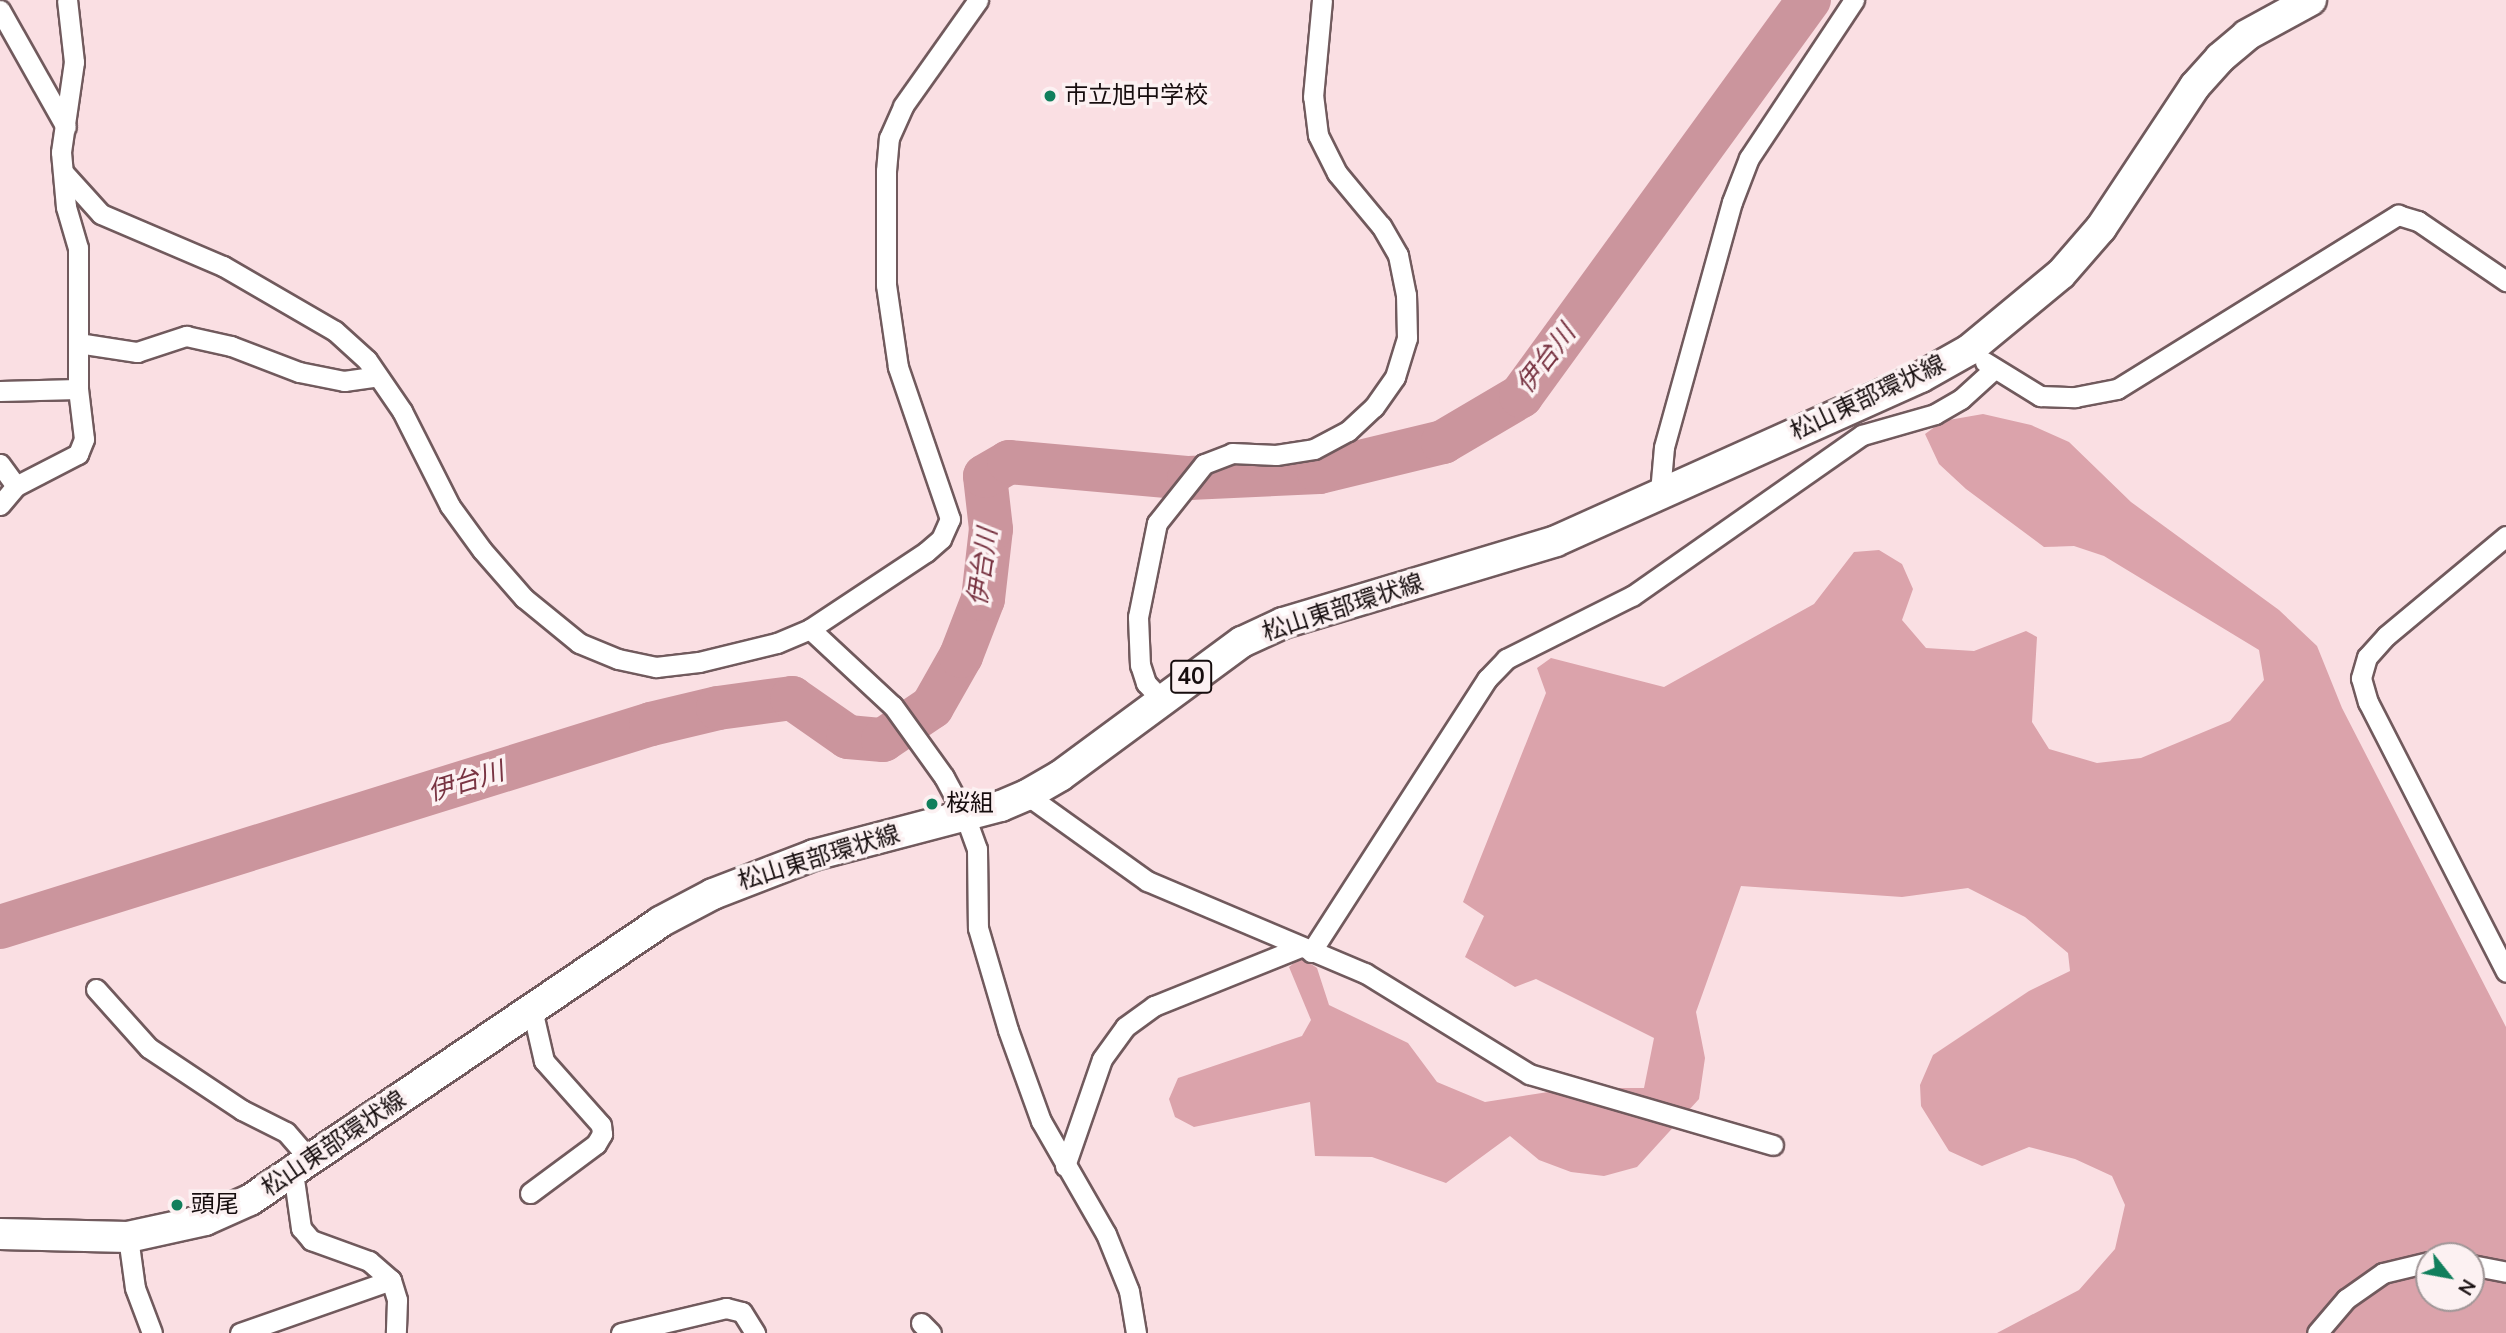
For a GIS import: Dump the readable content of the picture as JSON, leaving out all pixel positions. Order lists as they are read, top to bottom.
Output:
{
  "streets": {
    "main road": ["松山東部環状線", "40"]
  },
  "water": ["伊台川"],
  "places": ["市立旭中学校", "桜組", "頭尾"],
  "north": "bottom right"
}
